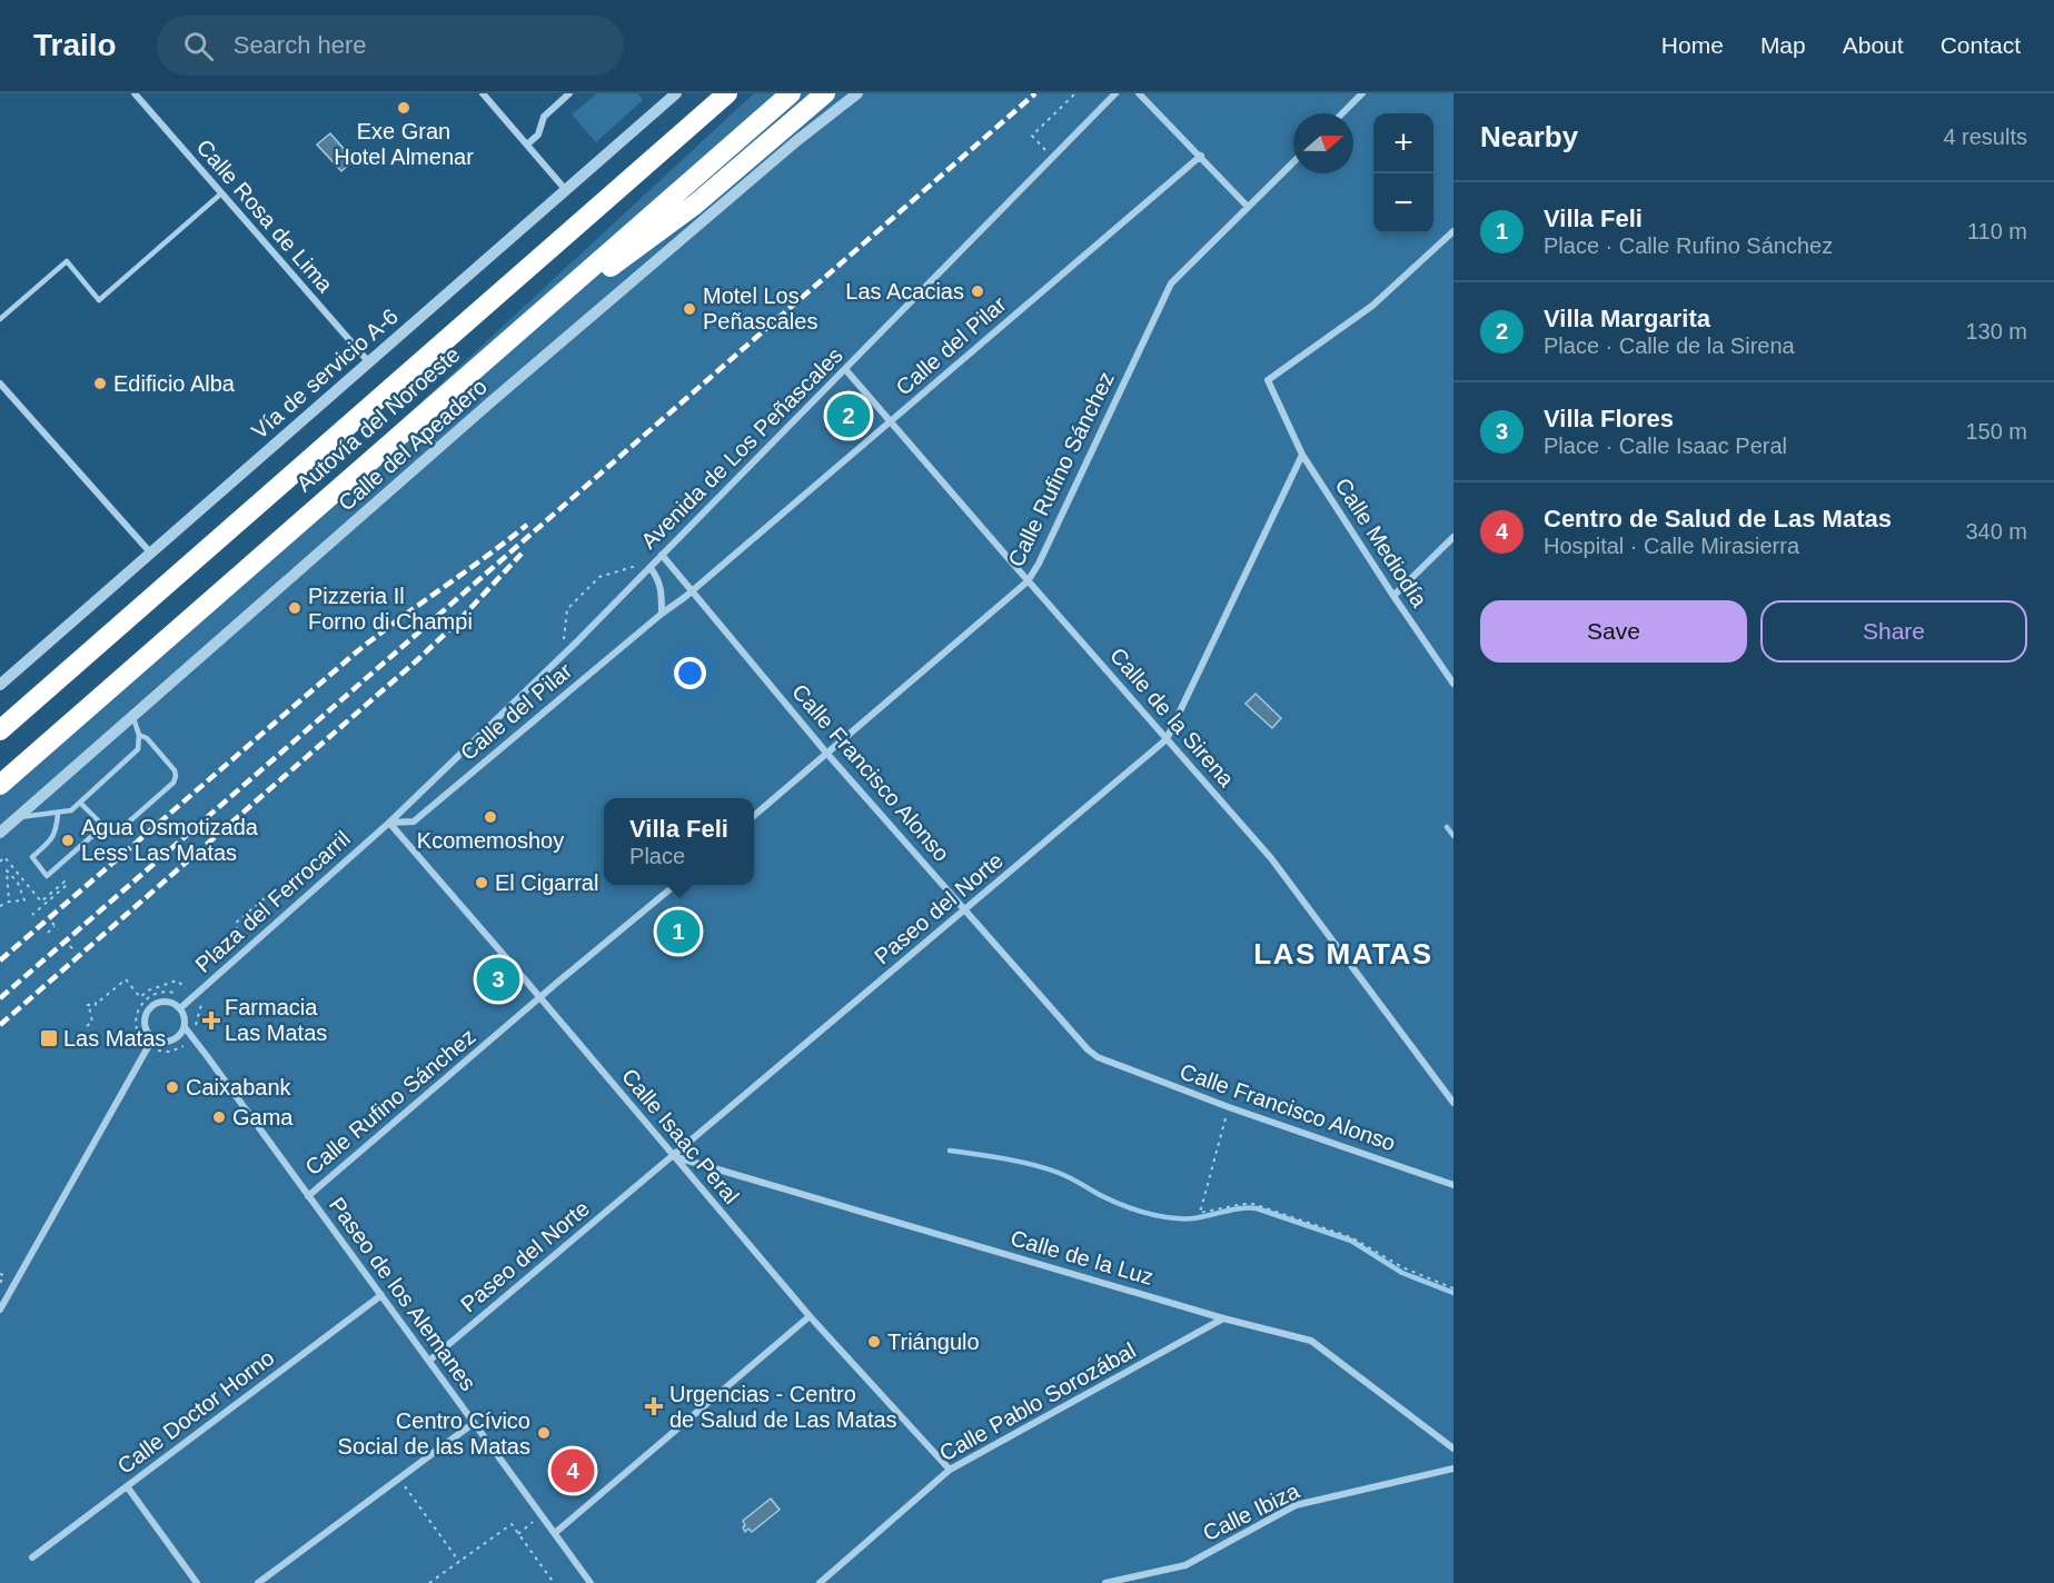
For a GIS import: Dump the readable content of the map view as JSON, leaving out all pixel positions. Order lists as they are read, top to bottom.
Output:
{
  "streets": {
    "highway": ["Autovía del Noroeste"],
    "street": [
      "Calle Rosa de Lima",
      "Calle del Pilar",
      "Vía de servicio A-6",
      "Calle del Apeadero",
      "Avenida de Los Peñascales",
      "Calle Rufino Sánchez",
      "Calle Mediodía",
      "Calle de la Sirena",
      "Calle Francisco Alonso",
      "Plaza del Ferrocarril",
      "Paseo del Norte",
      "Calle Isaac Peral",
      "Calle de la Luz",
      "Paseo de los Alemanes",
      "Calle Pablo Sorozábal",
      "Calle Doctor Horno",
      "Calle Ibiza"
    ]
  },
  "crossings": [
    ["Calle Rosa de Lima", "Vía de servicio A-6"],
    ["Calle del Pilar", "Avenida de Los Peñascales"],
    ["Calle del Pilar", "Calle de la Sirena"],
    ["Calle del Pilar", "Calle Francisco Alonso"],
    ["Calle del Pilar", "Plaza del Ferrocarril"],
    ["Calle del Pilar", "Calle Isaac Peral"],
    ["Avenida de Los Peñascales", "Calle de la Sirena"],
    ["Avenida de Los Peñascales", "Calle Francisco Alonso"],
    ["Avenida de Los Peñascales", "Plaza del Ferrocarril"],
    ["Avenida de Los Peñascales", "Calle Isaac Peral"],
    ["Calle Rufino Sánchez", "Calle de la Sirena"],
    ["Calle Rufino Sánchez", "Calle Francisco Alonso"],
    ["Calle Rufino Sánchez", "Calle Isaac Peral"],
    ["Calle Rufino Sánchez", "Paseo de los Alemanes"],
    ["Calle Mediodía", "Paseo del Norte"],
    ["Calle de la Sirena", "Paseo del Norte"],
    ["Calle Francisco Alonso", "Paseo del Norte"],
    ["Plaza del Ferrocarril", "Calle Isaac Peral"],
    ["Plaza del Ferrocarril", "Paseo de los Alemanes"],
    ["Paseo del Norte", "Calle Isaac Peral"],
    ["Paseo del Norte", "Calle de la Luz"],
    ["Paseo del Norte", "Paseo de los Alemanes"],
    ["Calle Isaac Peral", "Calle de la Luz"],
    ["Calle Isaac Peral", "Calle Pablo Sorozábal"],
    ["Calle de la Luz", "Calle Pablo Sorozábal"],
    ["Paseo de los Alemanes", "Calle Doctor Horno"]
  ],
  "districts": ["LAS MATAS"],
  "places": {
    "other": [
      "Exe Gran Hotel Almenar",
      "Las Acacias",
      "Motel Los Peñascales",
      "Edificio Alba",
      "Pizzeria Il Forno di Champi",
      "Kcomemoshoy",
      "Agua Osmotizada Less Las Matas",
      "El Cigarral",
      "Caixabank",
      "Gama",
      "Triángulo",
      "Centro Cívico Social de las Matas"
    ],
    "health": ["Farmacia Las Matas", "Urgencias - Centro de Salud de Las Matas"],
    "transit": ["Las Matas"]
  },
  "north": "right",
  "page": {
    "header": "Trailo",
    "search": "Search here",
    "nav": [
      "Home",
      "Map",
      "About",
      "Contact"
    ],
    "heading": ["Nearby", "4 results"],
    "map_buttons": ["+", "−"],
    "list": [
      {
        "mark": "1",
        "name": "Villa Feli",
        "note": "Place · Calle Rufino Sánchez",
        "value": "110 m"
      },
      {
        "mark": "2",
        "name": "Villa Margarita",
        "note": "Place · Calle de la Sirena",
        "value": "130 m"
      },
      {
        "mark": "3",
        "name": "Villa Flores",
        "note": "Place · Calle Isaac Peral",
        "value": "150 m"
      },
      {
        "mark": "4",
        "name": "Centro de Salud de Las Matas",
        "note": "Hospital · Calle Mirasierra",
        "value": "340 m"
      }
    ],
    "pins": [
      "2",
      "1",
      "3",
      "4"
    ],
    "buttons": ["Save", "Share"],
    "popup": ["Villa Feli", "Place"]
  }
}
